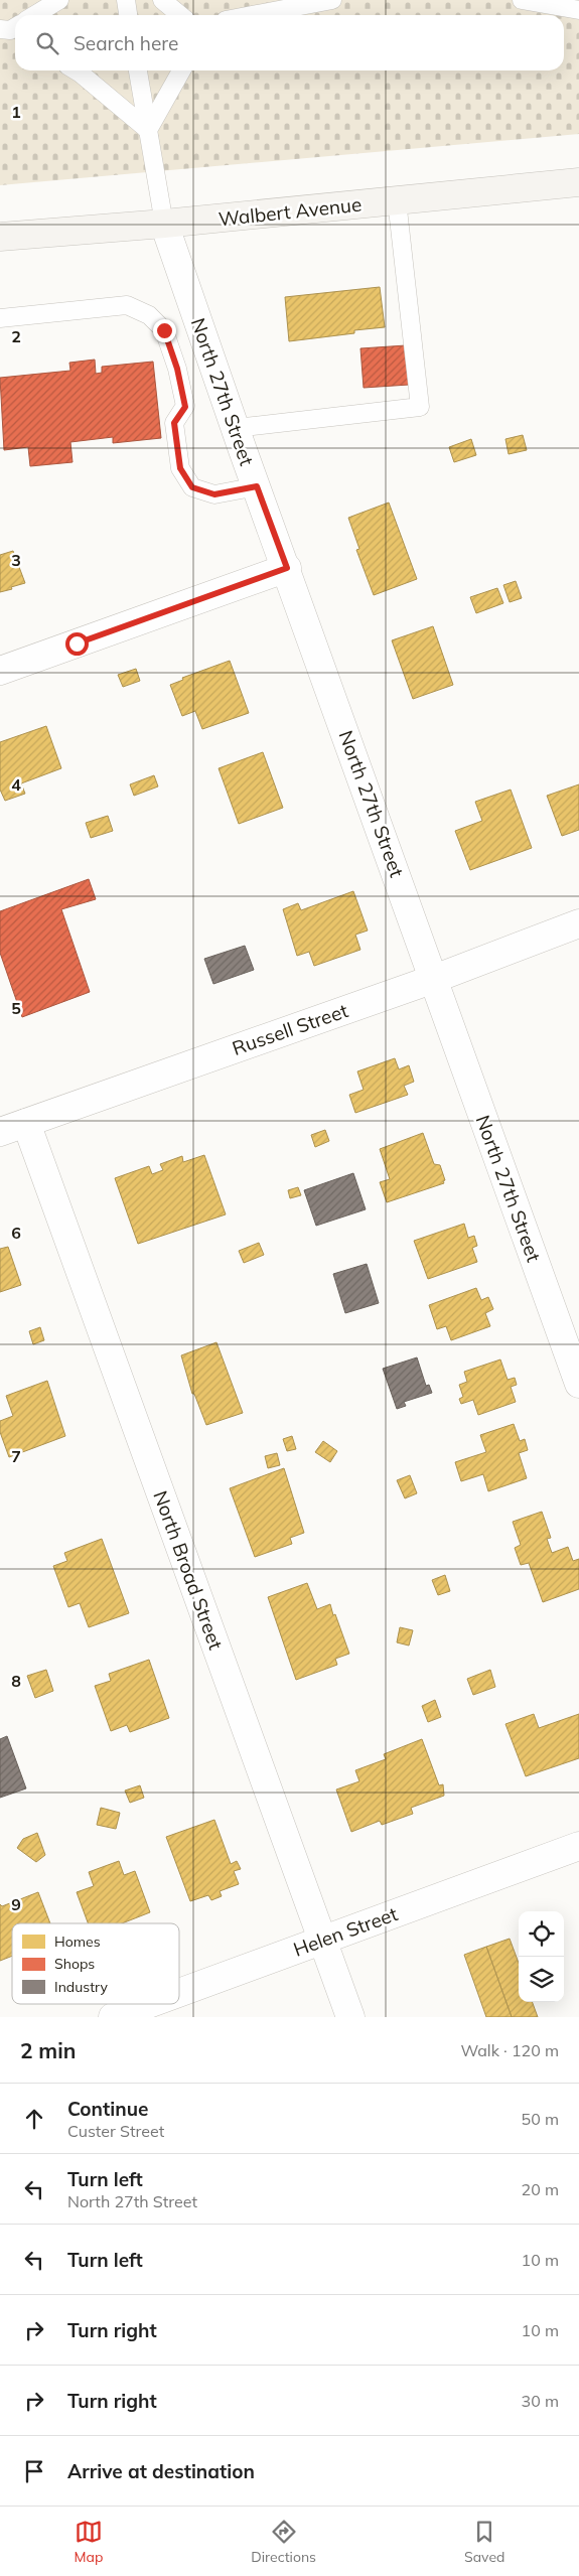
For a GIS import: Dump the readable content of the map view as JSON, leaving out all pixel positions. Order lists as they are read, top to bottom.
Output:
{
  "streets": {
    "main road": ["Walbert Avenue"],
    "street": [
      "North 27th Street",
      "Russell Street",
      "North Broad Street",
      "Helen Street"
    ]
  },
  "crossings": [
    ["Walbert Avenue", "North 27th Street"],
    ["North 27th Street", "Russell Street"],
    ["Russell Street", "North Broad Street"],
    ["North Broad Street", "Helen Street"]
  ],
  "legend": ["Homes", "Shops", "Industry"],
  "page": {
    "search": "Search here",
    "heading": ["2 min", "Walk · 120 m"],
    "list": [
      ["Continue", "Custer Street", "50 m"],
      ["Turn left", "North 27th Street", "20 m"],
      ["Turn left", "10 m"],
      ["Turn right", "10 m"],
      ["Turn right", "30 m"],
      "Arrive at destination"
    ],
    "nav": ["Map", "Directions", "Saved"]
  },
  "grid": {
    "rows": [
      "1",
      "2",
      "3",
      "4",
      "5",
      "6",
      "7",
      "8",
      "9"
    ]
  }
}
